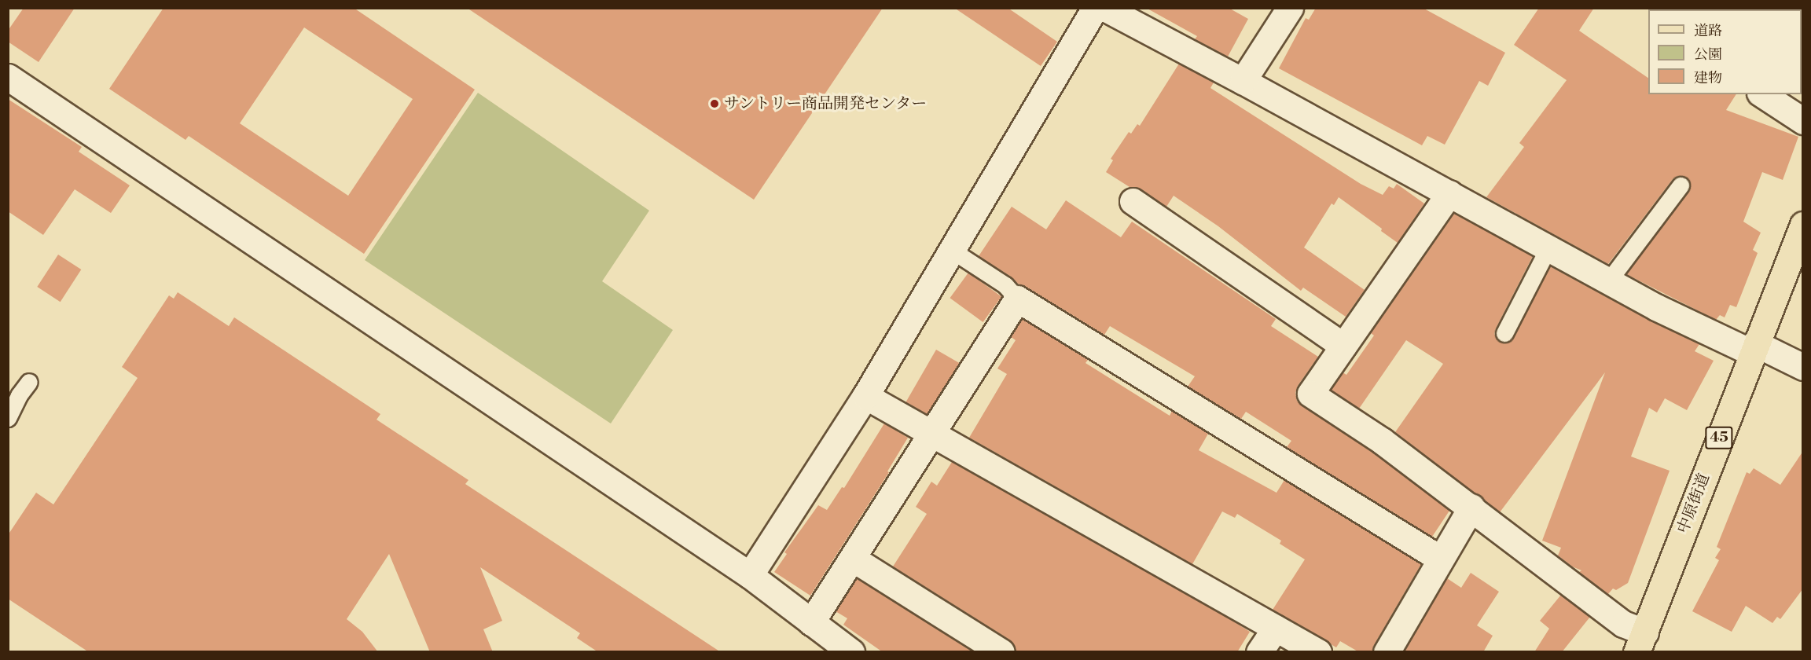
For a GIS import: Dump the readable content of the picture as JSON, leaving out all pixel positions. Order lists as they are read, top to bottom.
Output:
{
  "streets": {
    "main road": ["45", "中原街道"]
  },
  "places": ["サントリー商品開発センター"],
  "legend": ["道路", "公園", "建物"]
}
